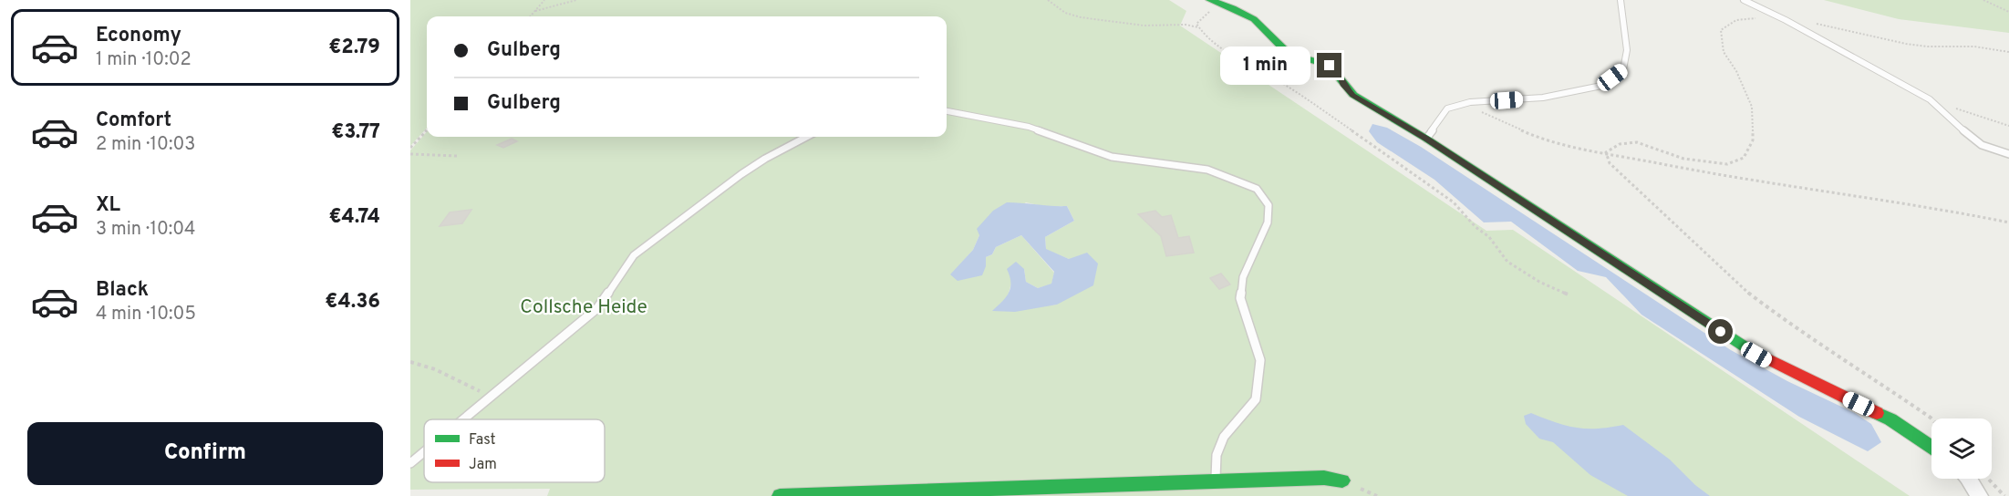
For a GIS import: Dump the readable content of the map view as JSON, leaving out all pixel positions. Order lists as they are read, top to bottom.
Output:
{
  "parks": ["Collsche Heide"],
  "legend": ["Fast", "Jam"],
  "page": {
    "list": [
      {
        "name": "Economy",
        "note": "1 min · 10:02",
        "value": "€2.79"
      },
      {
        "name": "Comfort",
        "note": "2 min · 10:03",
        "value": "€3.77"
      },
      {
        "name": "XL",
        "note": "3 min · 10:04",
        "value": "€4.74"
      },
      {
        "name": "Black",
        "note": "4 min · 10:05",
        "value": "€4.36"
      }
    ],
    "banner": ["Gulberg", "Gulberg"],
    "bubble": "1 min",
    "buttons": "Confirm"
  }
}
